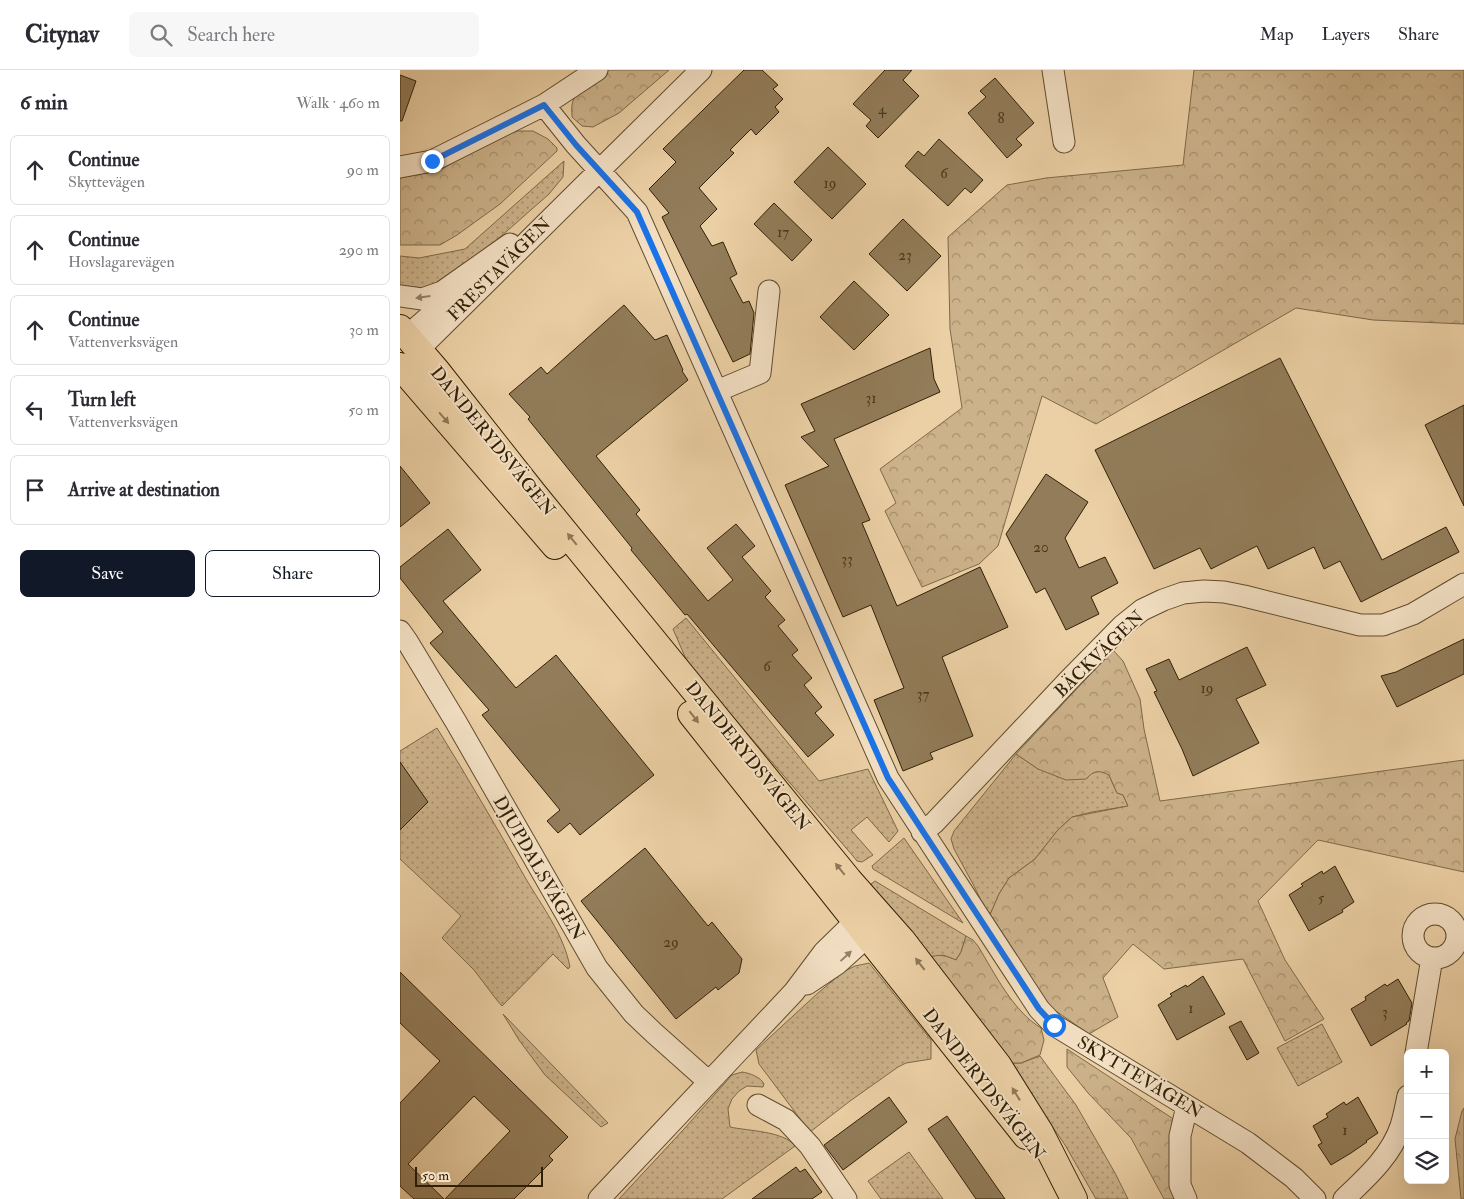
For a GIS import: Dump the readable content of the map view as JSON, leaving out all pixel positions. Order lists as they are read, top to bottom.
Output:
{
  "streets": {
    "main road": ["DANDERYDSVÄGEN"],
    "street": [
      "FRESTAVÄGEN",
      "BÄCKVÄGEN",
      "DJUPDALSVÄGEN",
      "SKYTTEVÄGEN"
    ]
  },
  "crossings": [
    ["FRESTAVÄGEN", "DANDERYDSVÄGEN"],
    ["FRESTAVÄGEN", "SKYTTEVÄGEN"],
    ["BÄCKVÄGEN", "SKYTTEVÄGEN"]
  ],
  "house_numbers": [
    "4",
    "8",
    "6",
    "19",
    "17",
    "23",
    "31",
    "20",
    "33",
    "6",
    "19",
    "37",
    "5",
    "29",
    "1",
    "3",
    "1"
  ],
  "scale_bar": "50 m",
  "page": {
    "header": "Citynav",
    "search": "Search here",
    "nav": ["Map", "Layers", "Share"],
    "heading": ["6 min", "Walk · 460 m"],
    "list": [
      ["Continue", "Skyttevägen", "90 m"],
      ["Continue", "Hovslagarevägen", "290 m"],
      ["Continue", "Vattenverksvägen", "30 m"],
      ["Turn left", "Vattenverksvägen", "50 m"],
      "Arrive at destination"
    ],
    "buttons": ["Save", "Share"],
    "map_buttons": ["+", "−"],
    "scale": "50 m"
  }
}
